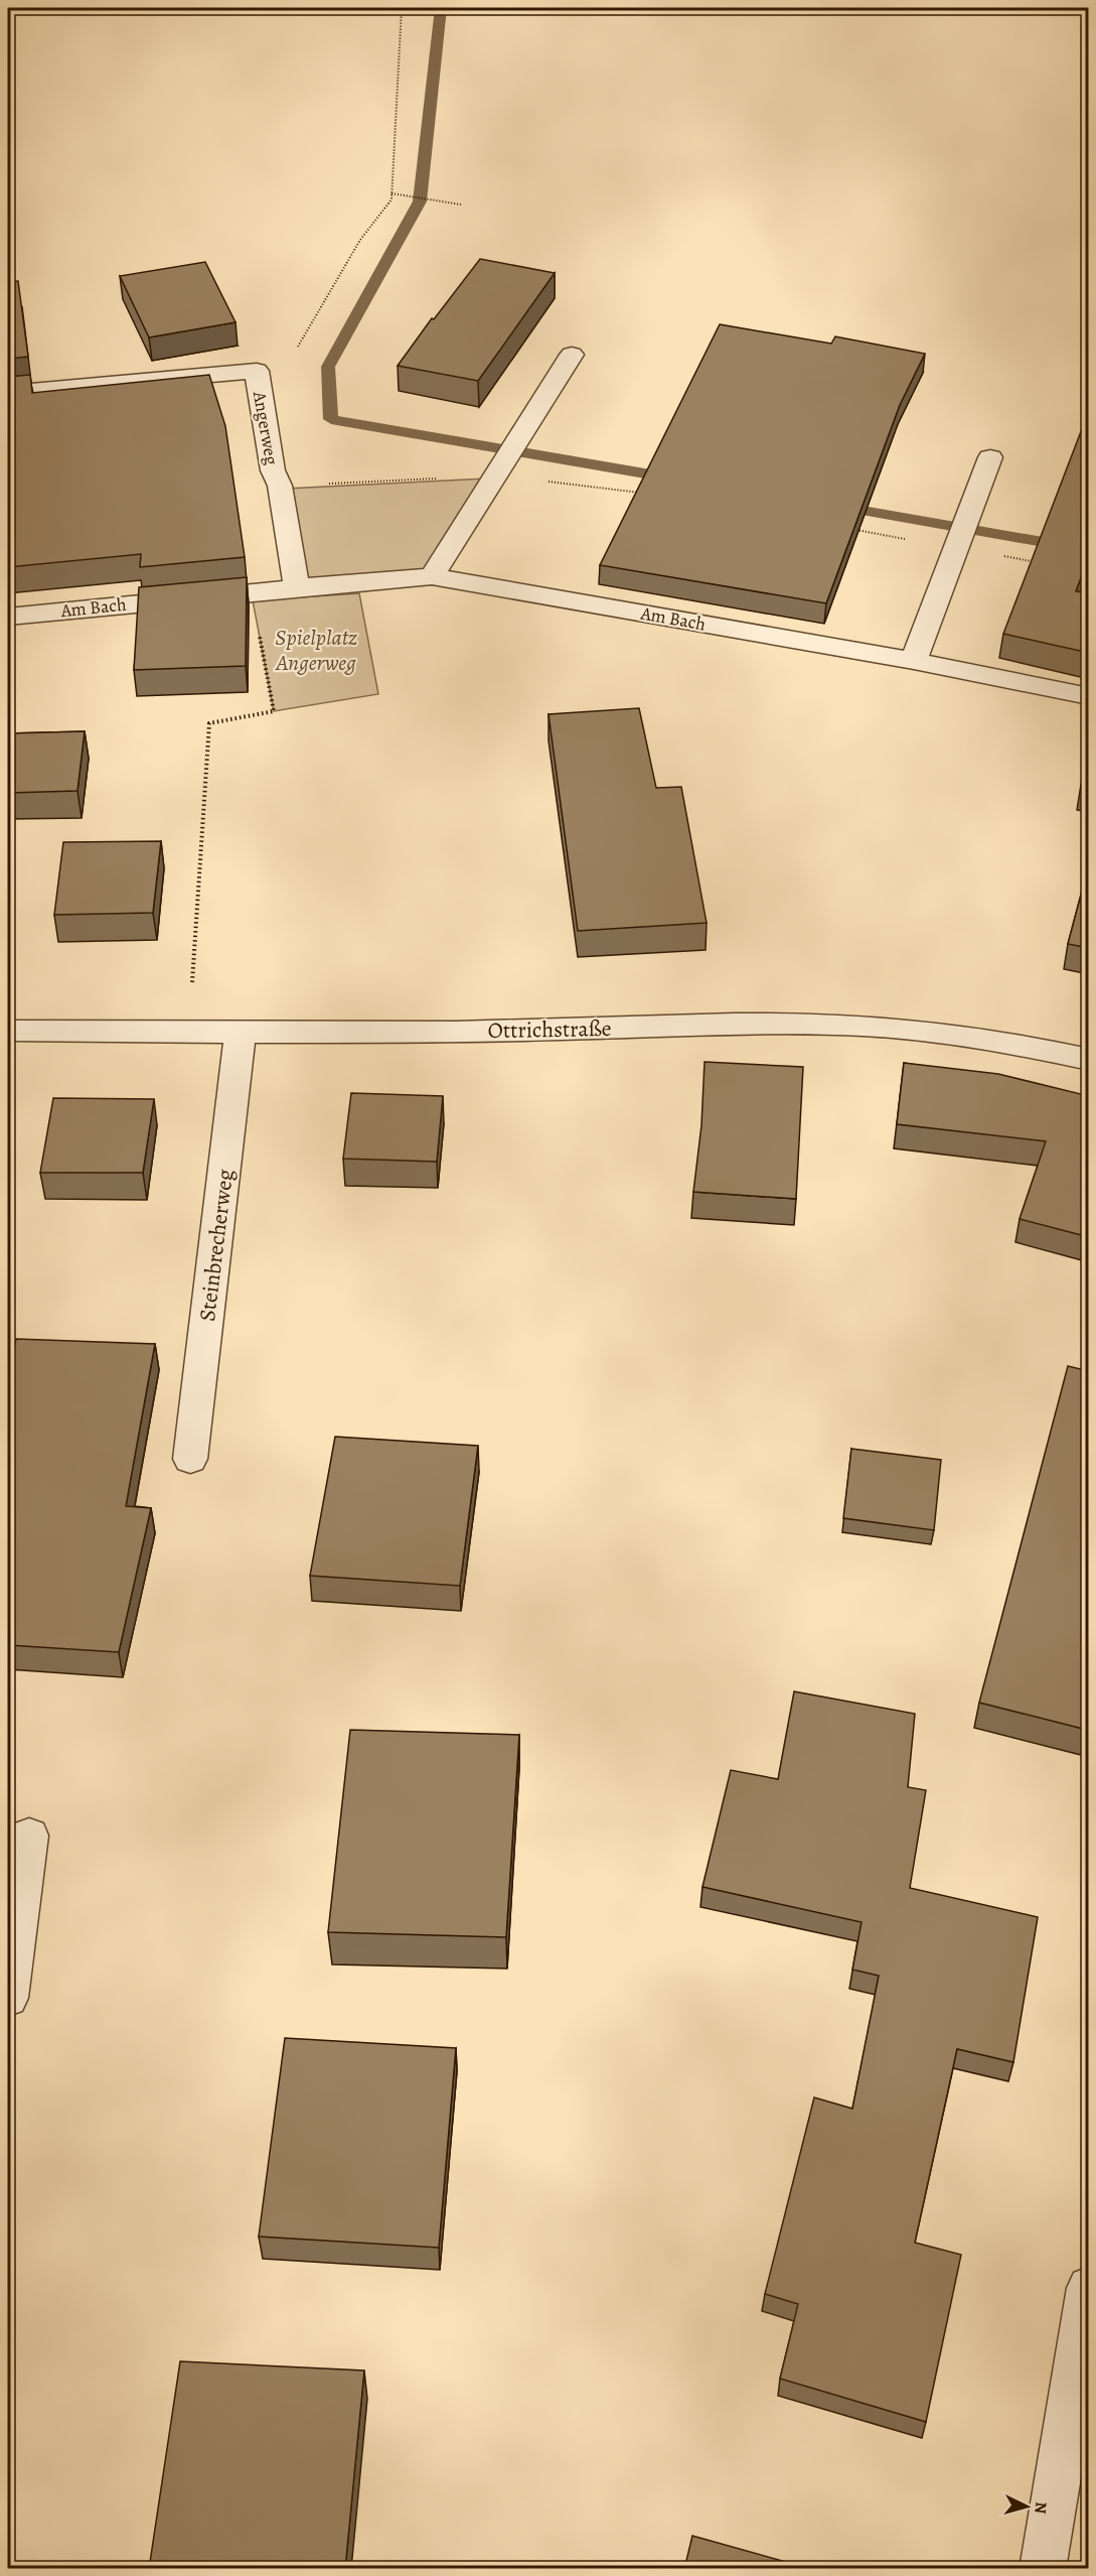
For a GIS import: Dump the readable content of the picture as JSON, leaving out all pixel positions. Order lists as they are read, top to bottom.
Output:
{
  "streets": {
    "street": [
      "Angerweg",
      "Am Bach",
      "Ottrichstraße",
      "Steinbrecherweg"
    ]
  },
  "crossings": [
    ["Angerweg", "Am Bach"],
    ["Ottrichstraße", "Steinbrecherweg"]
  ],
  "parks": ["Spielplatz Angerweg"],
  "north": "right"
}
